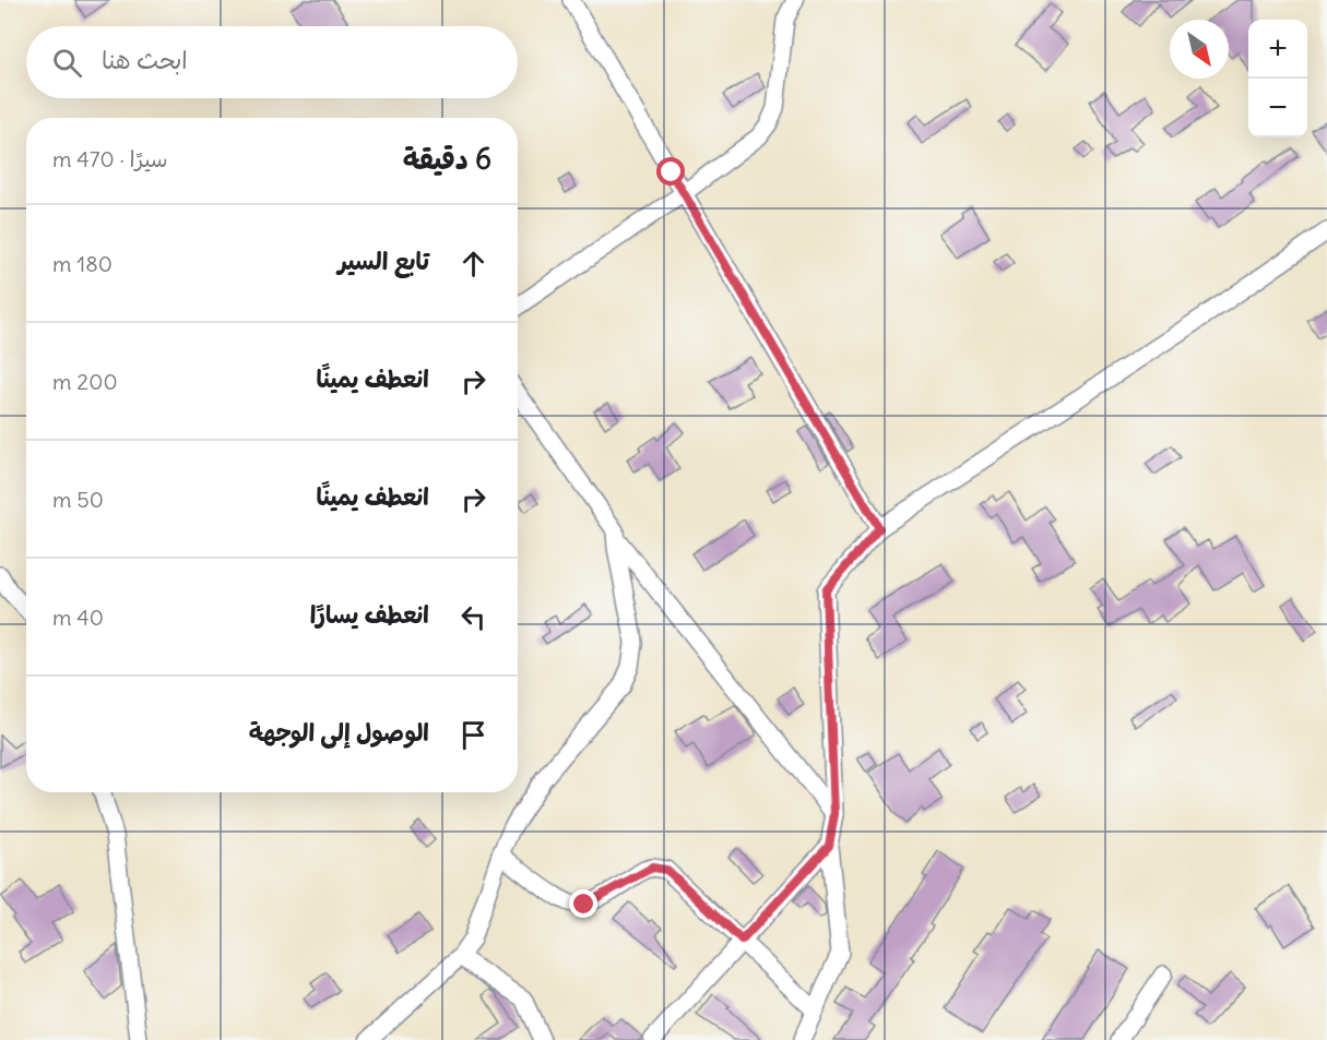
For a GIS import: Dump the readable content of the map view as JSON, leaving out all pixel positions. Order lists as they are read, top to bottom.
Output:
{
  "north": "bottom right",
  "page": {
    "map_buttons": ["+", "−"],
    "search": "ابحث هنا",
    "heading": ["6 دقيقة", "سيرًا · 470 m"],
    "list": [
      ["تابع السير", "180 m"],
      ["انعطف يمينًا", "200 m"],
      ["انعطف يمينًا", "50 m"],
      ["انعطف يسارًا", "40 m"],
      "الوصول إلى الوجهة"
    ]
  }
}
